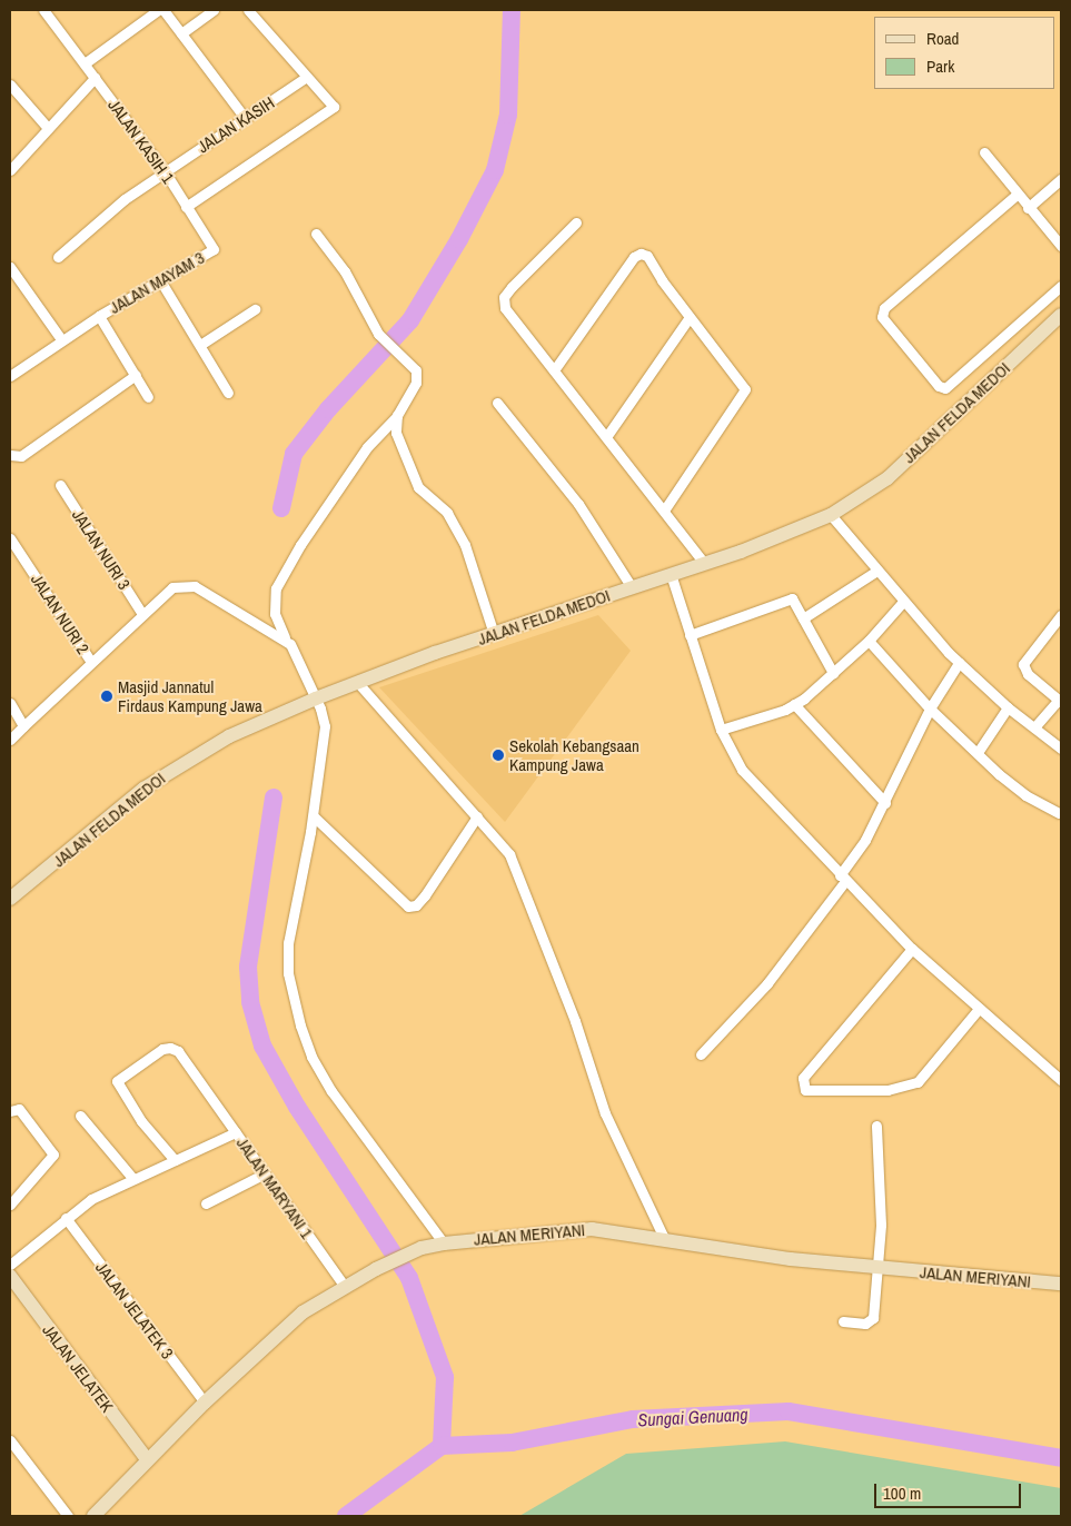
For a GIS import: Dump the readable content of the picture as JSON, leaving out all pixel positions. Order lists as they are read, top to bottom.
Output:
{
  "streets": {
    "street": [
      "JALAN KASIH",
      "JALAN KASIH 1",
      "JALAN MAYAM 3",
      "JALAN FELDA MEDOI",
      "JALAN NURI 3",
      "JALAN NURI 2",
      "JALAN MARYANI 1",
      "JALAN MERIYANI",
      "JALAN JELATEK 3",
      "JALAN JELATEK"
    ]
  },
  "crossings": [
    ["JALAN KASIH", "JALAN KASIH 1"],
    ["JALAN KASIH 1", "JALAN MAYAM 3"],
    ["JALAN MARYANI 1", "JALAN MERIYANI"],
    ["JALAN MERIYANI", "JALAN JELATEK 3"],
    ["JALAN MERIYANI", "JALAN JELATEK"]
  ],
  "water": ["Sungai Genuang"],
  "places": ["Masjid Jannatul Firdaus Kampung Jawa", "Sekolah Kebangsaan Kampung Jawa"],
  "legend": ["Road", "Park"],
  "scale_bar": "100 m"
}
